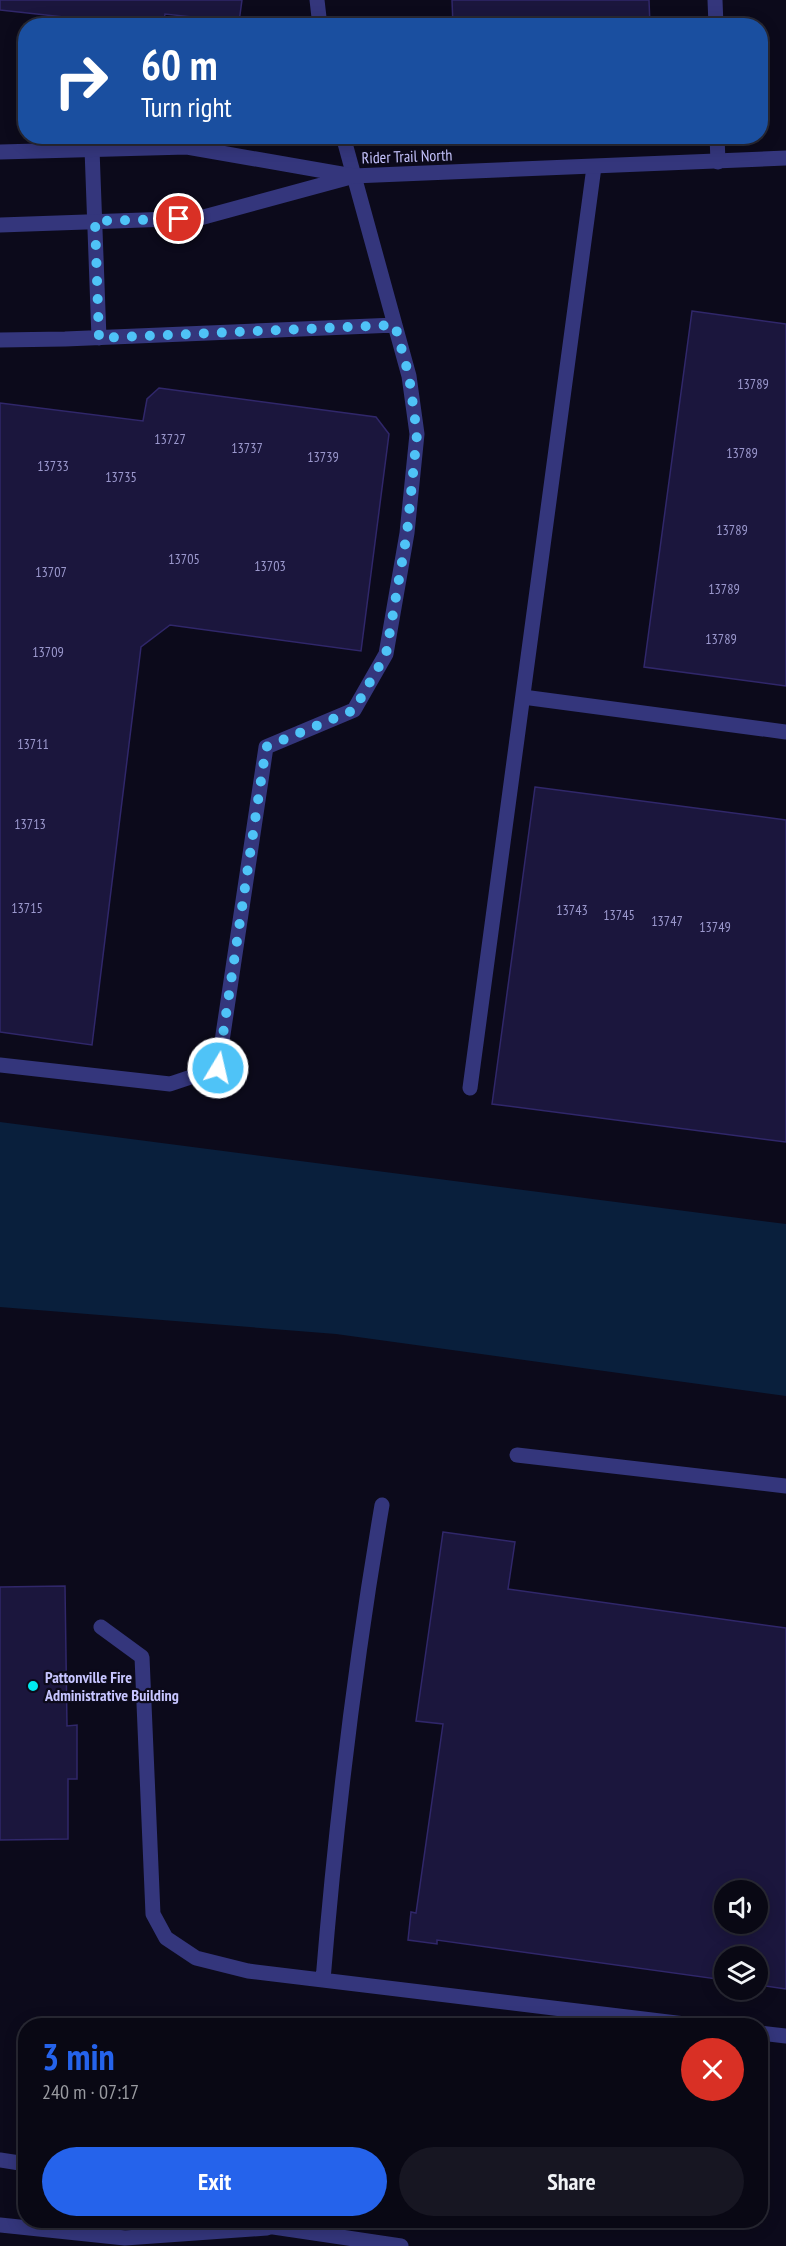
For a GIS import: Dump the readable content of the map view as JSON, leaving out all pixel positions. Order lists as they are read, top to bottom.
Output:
{
  "streets": {
    "street": ["Rider Trail North"]
  },
  "places": ["Pattonville Fire Administrative Building"],
  "house_numbers": [
    "13789",
    "13727",
    "13737",
    "13789",
    "13739",
    "13733",
    "13735",
    "13789",
    "13705",
    "13703",
    "13707",
    "13789",
    "13789",
    "13709",
    "13711",
    "13713",
    "13715",
    "13743",
    "13745",
    "13747",
    "13749"
  ],
  "page": {
    "turn": ["60 m", "Turn right"],
    "heading": ["3 min", "240 m · 07:17"],
    "buttons": ["Exit", "Share"]
  }
}
